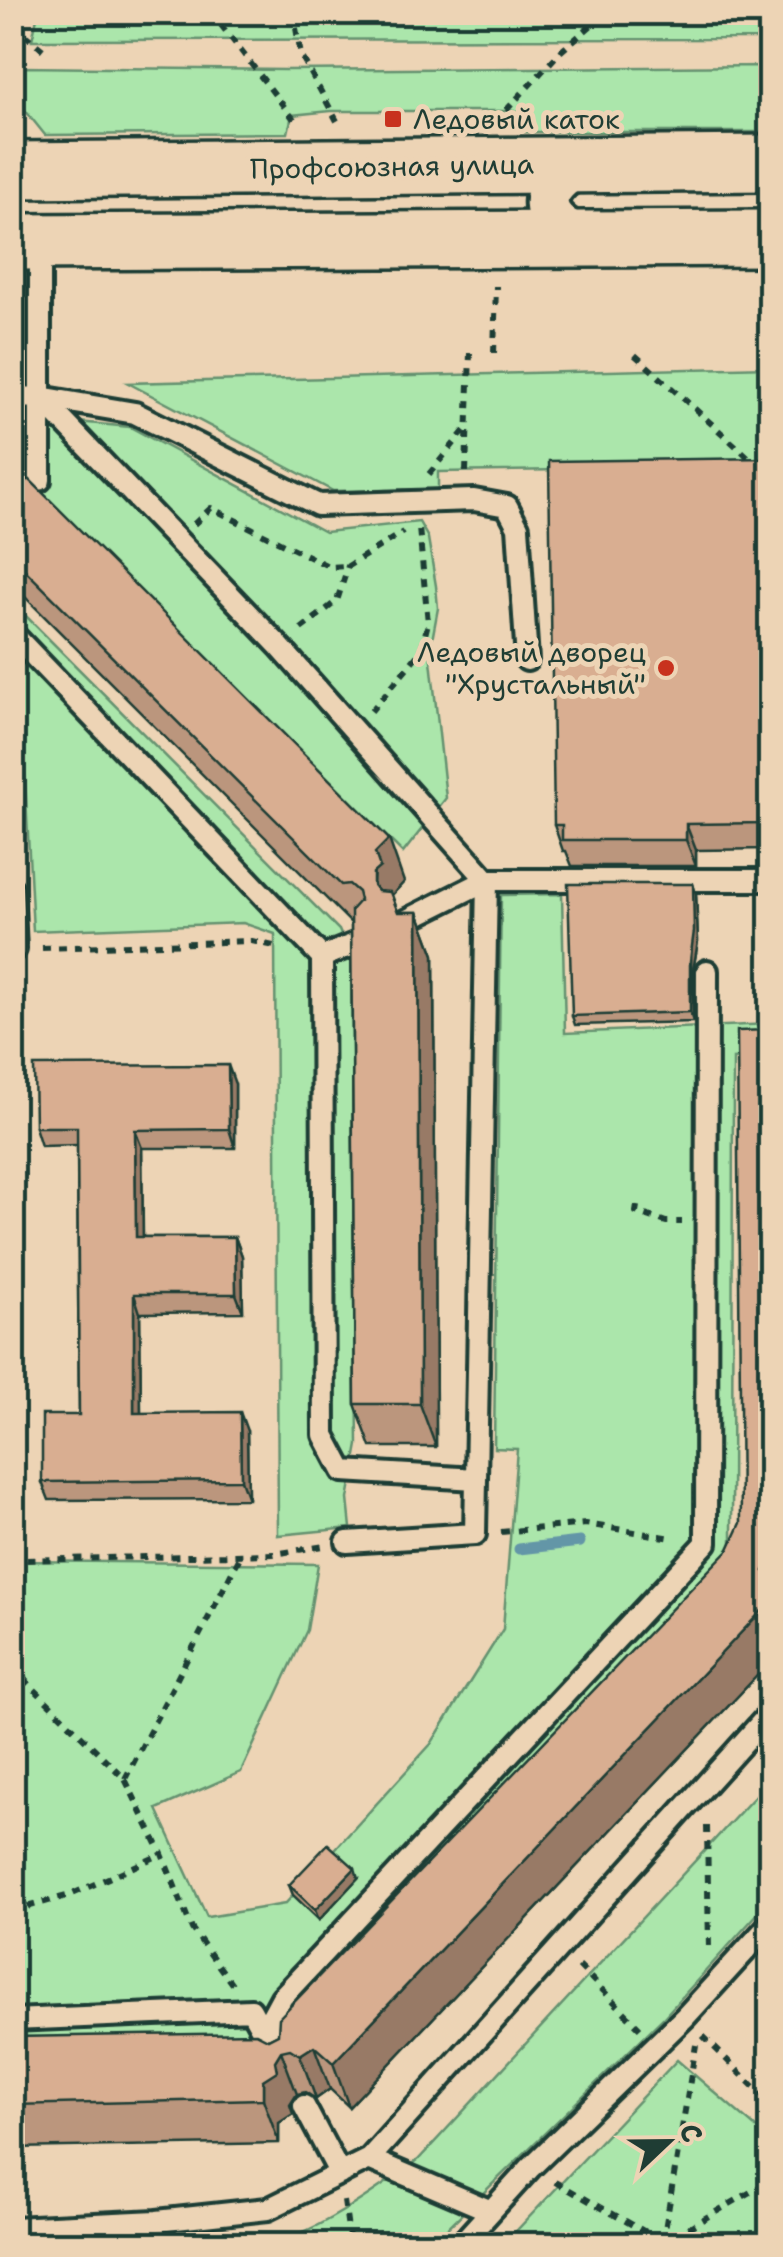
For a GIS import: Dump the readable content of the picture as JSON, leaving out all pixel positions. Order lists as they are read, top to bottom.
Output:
{
  "streets": {
    "main road": ["Профсоюзная улица"]
  },
  "places": {
    "transit": ["Ледовый каток"],
    "other": ["Ледовый дворец \"Хрустальный\""]
  },
  "north": "right"
}
